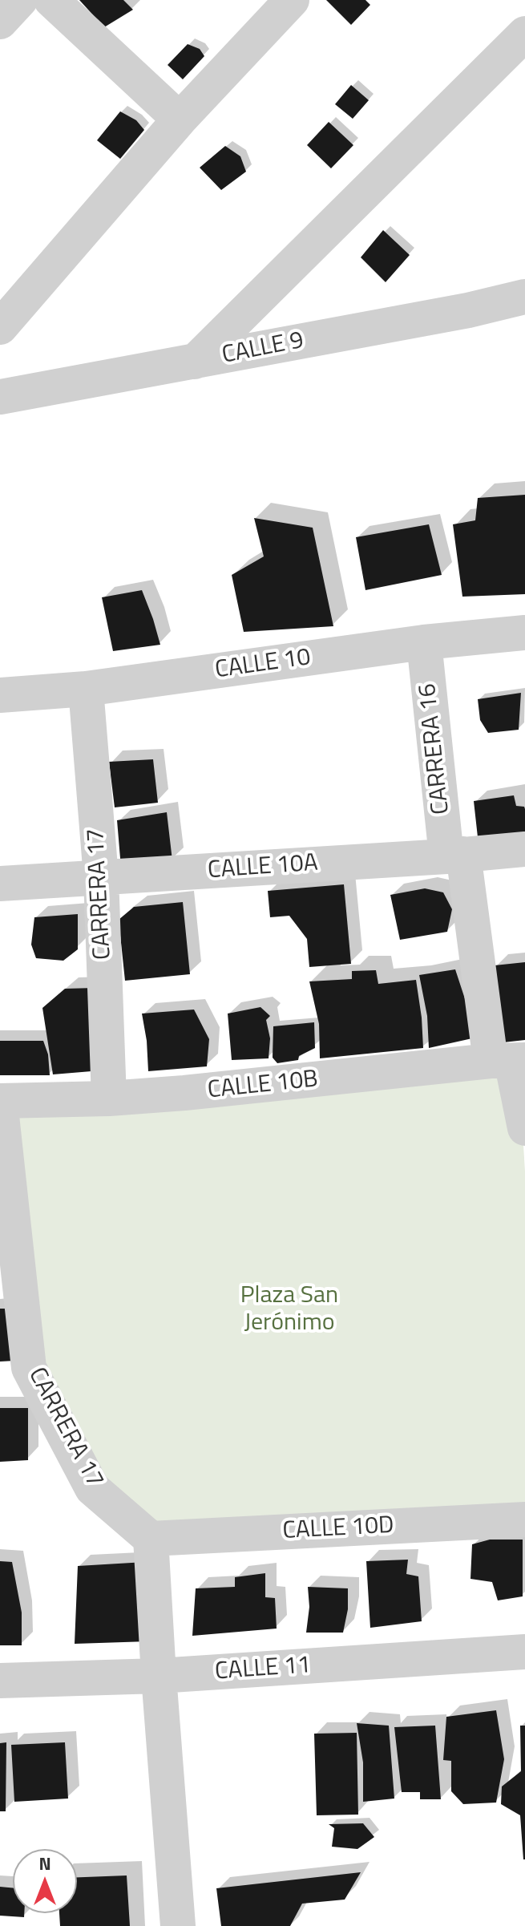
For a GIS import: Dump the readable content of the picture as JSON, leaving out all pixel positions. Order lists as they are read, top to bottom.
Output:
{
  "streets": {
    "street": [
      "CALLE 9",
      "CALLE 10",
      "CARRERA 16",
      "CALLE 10A",
      "CARRERA 17",
      "CALLE 10B",
      "CALLE 10D",
      "CALLE 11"
    ]
  },
  "crossings": [
    ["CALLE 10", "CARRERA 16"],
    ["CALLE 10", "CARRERA 17"],
    ["CARRERA 16", "CALLE 10A"],
    ["CARRERA 16", "CALLE 10B"],
    ["CALLE 10A", "CARRERA 17"],
    ["CARRERA 17", "CALLE 10B"],
    ["CARRERA 17", "CALLE 10D"]
  ],
  "parks": ["Plaza San Jerónimo"],
  "north": "top"
}
